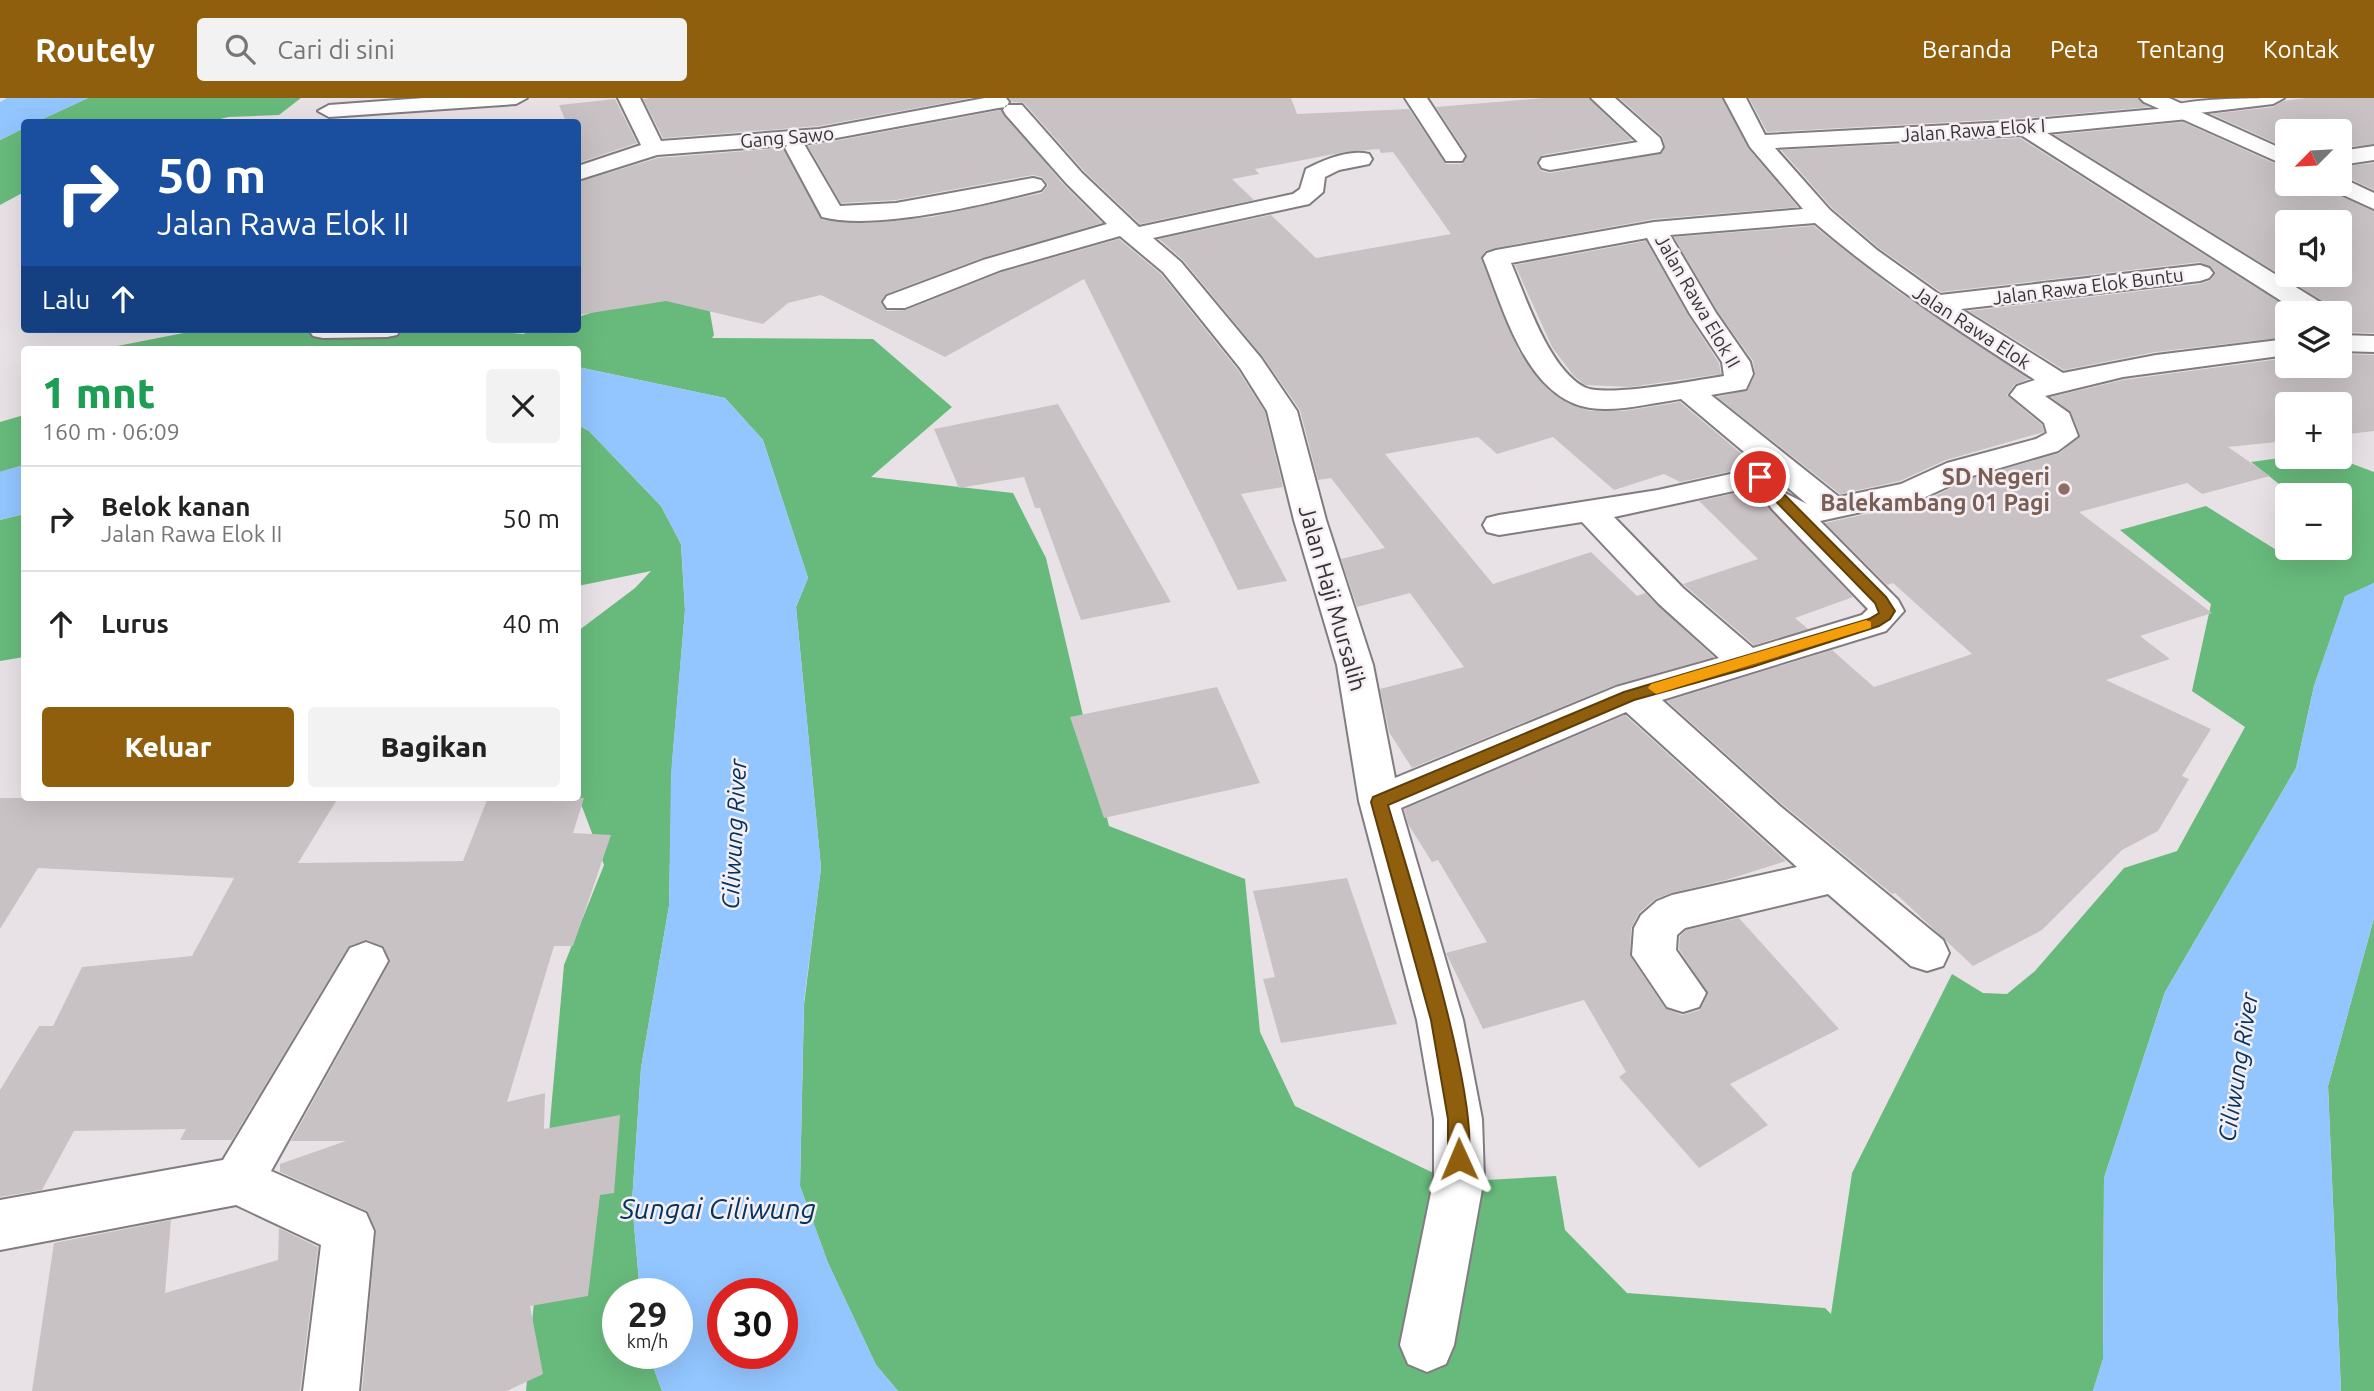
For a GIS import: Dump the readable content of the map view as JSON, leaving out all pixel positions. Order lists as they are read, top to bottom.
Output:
{
  "streets": {
    "street": [
      "Jalan Rawa Elok I",
      "Gang Sawo",
      "Jalan Rawa Elok Buntu",
      "Jalan Rawa Elok II",
      "Jalan Rawa Elok",
      "Jalan Haji Mursalih"
    ]
  },
  "crossings": [
    ["Jalan Rawa Elok I", "Jalan Rawa Elok"],
    ["Gang Sawo", "Jalan Haji Mursalih"],
    ["Jalan Rawa Elok Buntu", "Jalan Rawa Elok"],
    ["Jalan Rawa Elok II", "Jalan Rawa Elok"]
  ],
  "water": ["Ciliwung River", "Sungai Ciliwung"],
  "places": ["SD Negeri Balekambang 01 Pagi"],
  "north": "bottom left",
  "page": {
    "header": "Routely",
    "search": "Cari di sini",
    "nav": [
      "Beranda",
      "Peta",
      "Tentang",
      "Kontak"
    ],
    "map_buttons": ["+", "−"],
    "turn": ["50 m", "Jalan Rawa Elok II"],
    "then": "Lalu",
    "heading": ["1 mnt", "160 m · 06:09"],
    "list": [
      {
        "name": "Belok kanan",
        "note": "Jalan Rawa Elok II",
        "value": "50 m"
      },
      {
        "name": "Lurus",
        "value": "40 m"
      }
    ],
    "buttons": ["Keluar", "Bagikan"],
    "speed": "29 km/h",
    "limit": "30"
  }
}
